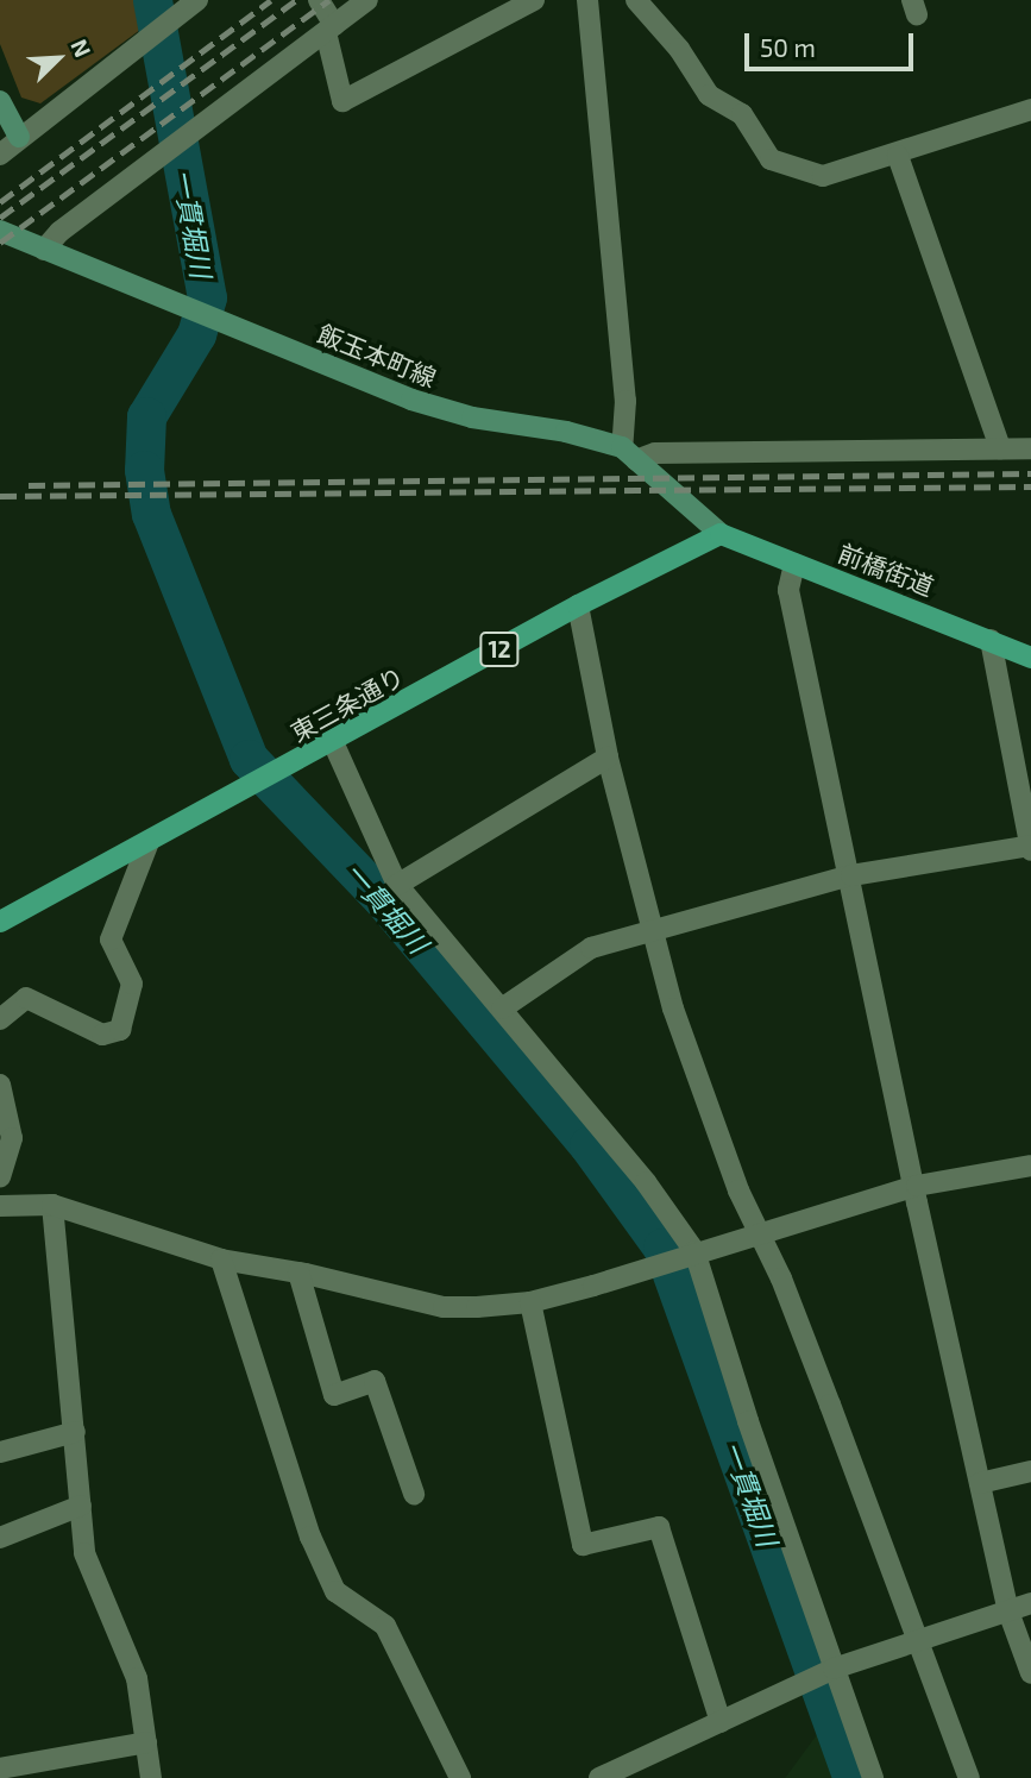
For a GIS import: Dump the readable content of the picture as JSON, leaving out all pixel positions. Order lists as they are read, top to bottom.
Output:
{
  "streets": {
    "main road": [
      "飯玉本町線",
      "前橋街道",
      "12",
      "東三条通り"
    ]
  },
  "crossings": [
    ["飯玉本町線", "前橋街道"],
    ["飯玉本町線", "東三条通り"],
    ["前橋街道", "東三条通り"]
  ],
  "water": ["一貫堀川"],
  "scale_bar": "50 m",
  "north": "top right"
}
